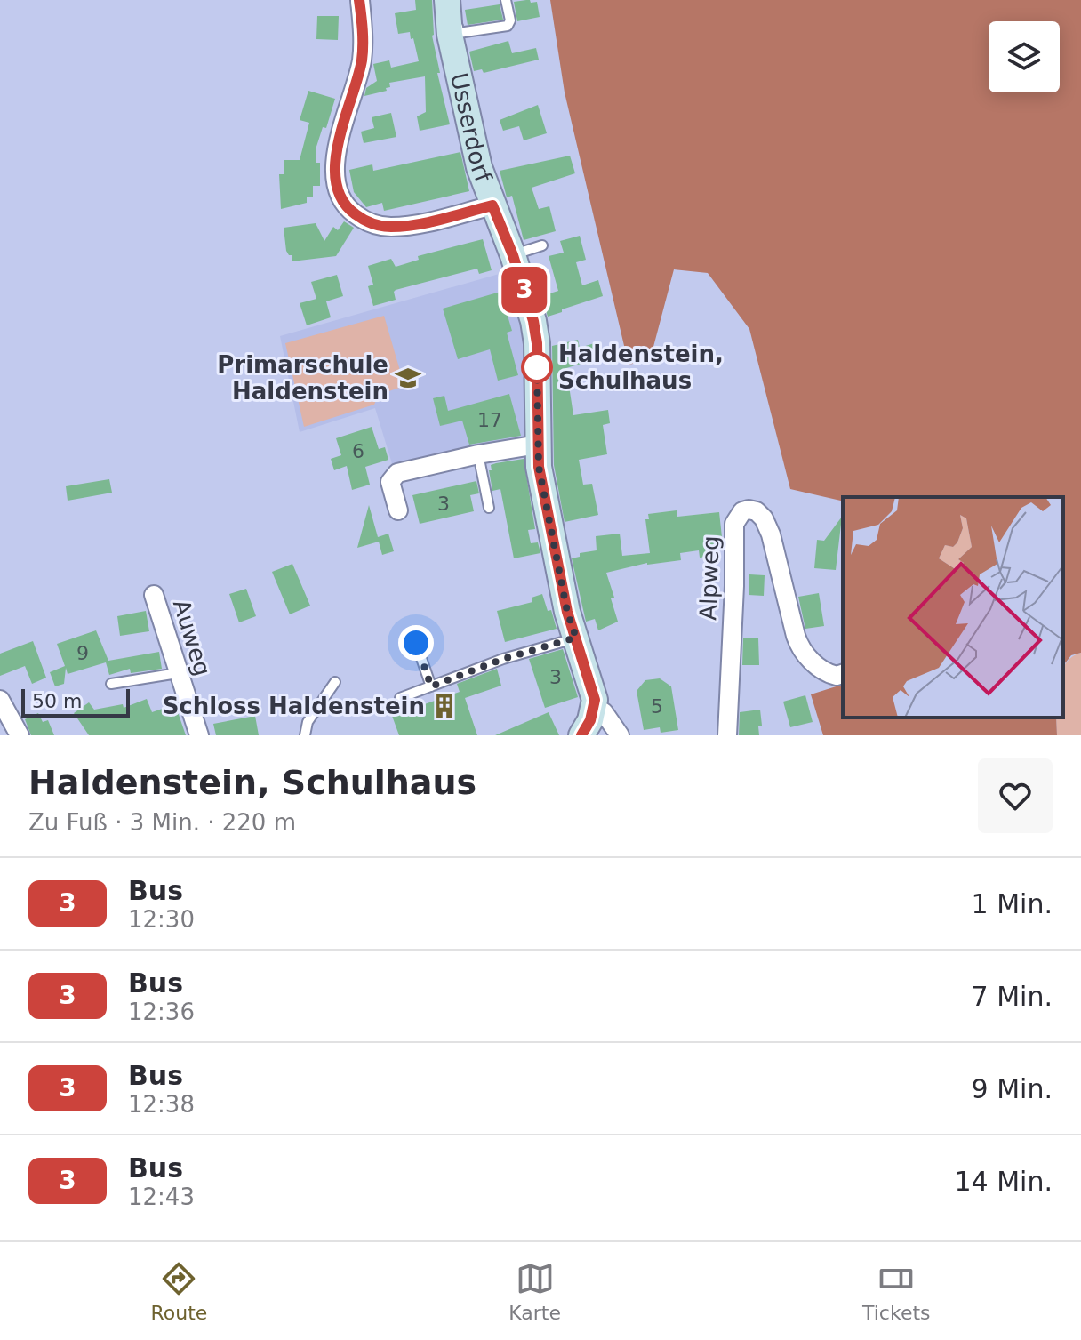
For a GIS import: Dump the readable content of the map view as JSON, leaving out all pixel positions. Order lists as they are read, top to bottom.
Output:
{
  "streets": {
    "street": ["Usserdorf", "Alpweg", "Auweg"]
  },
  "places": {
    "other": ["Haldenstein, Schulhaus"],
    "school or university": ["Primarschule Haldenstein"],
    "building": ["Schloss Haldenstein"]
  },
  "lines": ["bus line 3"],
  "house_numbers": [
    "17",
    "6",
    "3",
    "9",
    "3",
    "5"
  ],
  "scale_bar": "50 m",
  "page": {
    "on_map": "3",
    "scale": "50 m",
    "heading": ["Haldenstein, Schulhaus", "Zu Fuß · 3 Min. · 220 m"],
    "list": [
      {
        "mark": "3",
        "name": "Bus",
        "note": "12:30",
        "value": "1 Min."
      },
      {
        "mark": "3",
        "name": "Bus",
        "note": "12:36",
        "value": "7 Min."
      },
      {
        "mark": "3",
        "name": "Bus",
        "note": "12:38",
        "value": "9 Min."
      },
      {
        "mark": "3",
        "name": "Bus",
        "note": "12:43",
        "value": "14 Min."
      }
    ],
    "tabs": ["Route", "Karte", "Tickets"]
  }
}
